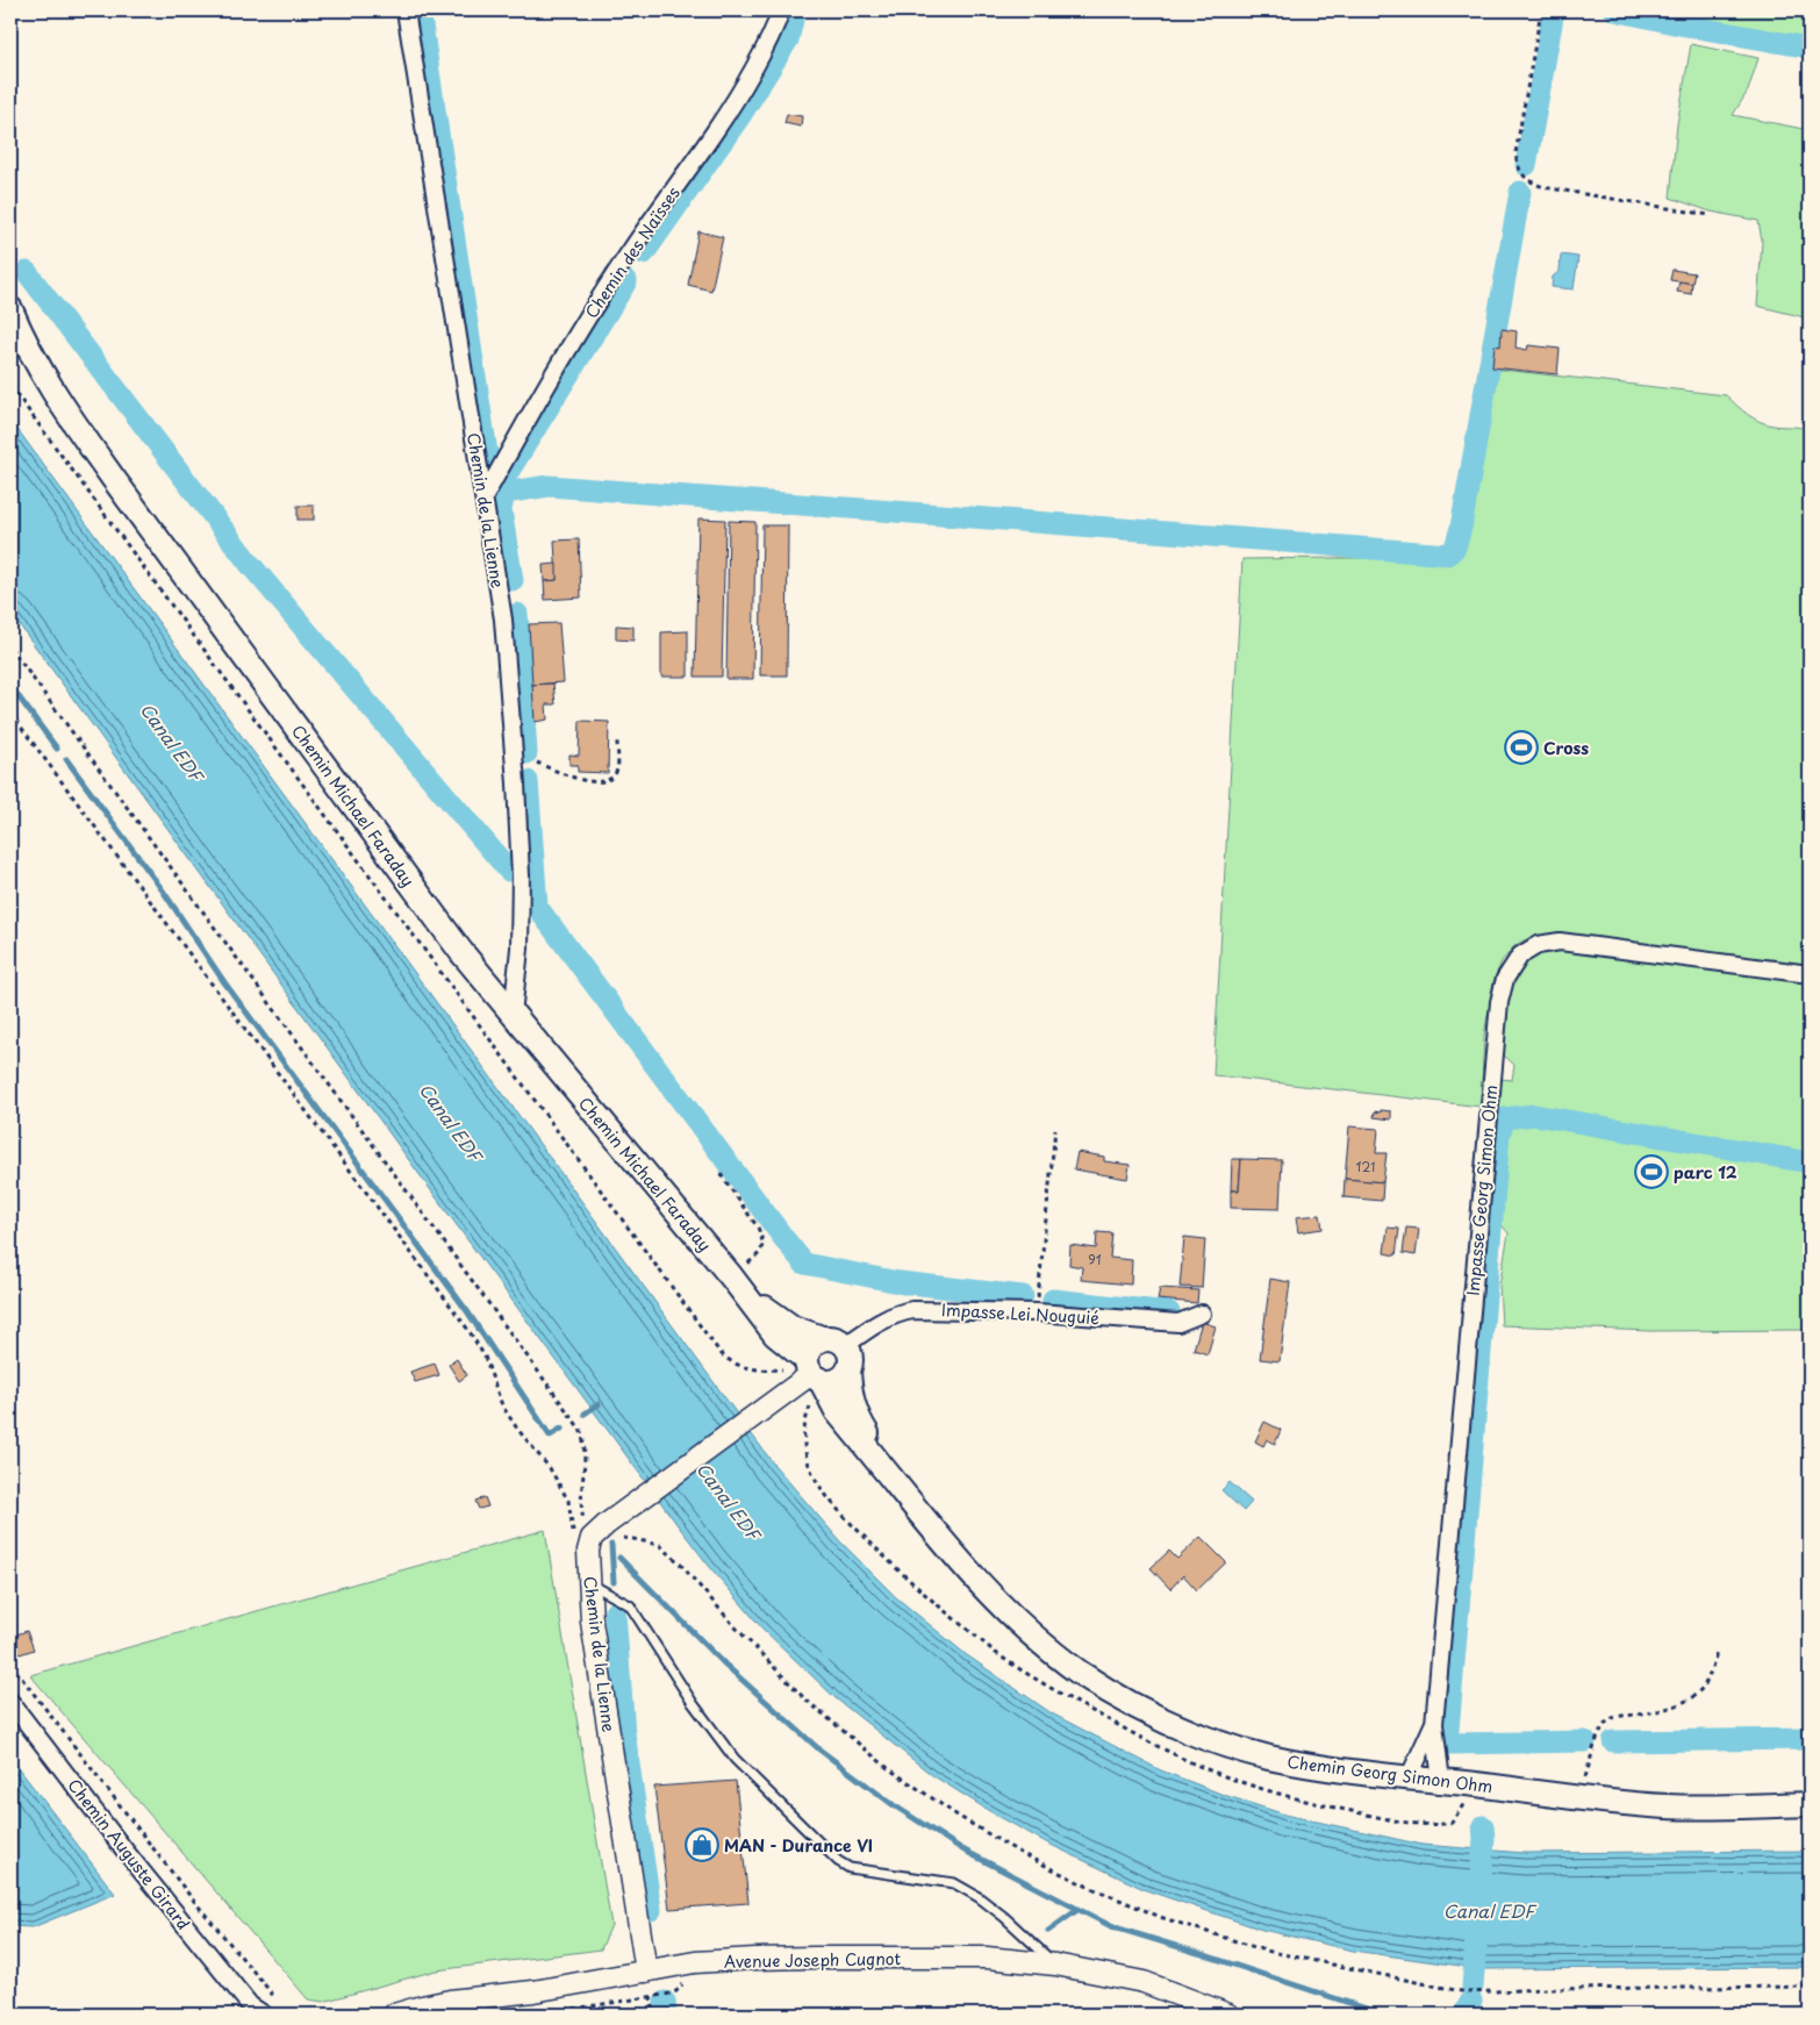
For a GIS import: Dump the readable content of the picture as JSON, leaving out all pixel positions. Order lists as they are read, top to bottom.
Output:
{
  "streets": {
    "main road": ["Chemin Michael Faraday", "Chemin Georg Simon Ohm"],
    "street": [
      "Chemin des Naïsses",
      "Chemin de la Lienne",
      "Impasse Georg Simon Ohm",
      "Impasse Lei Nouguié",
      "Chemin Auguste Girard",
      "Avenue Joseph Cugnot"
    ]
  },
  "crossings": [
    ["Chemin des Naïsses", "Chemin de la Lienne"],
    ["Chemin de la Lienne", "Chemin Michael Faraday"],
    ["Chemin de la Lienne", "Avenue Joseph Cugnot"],
    ["Chemin Michael Faraday", "Impasse Lei Nouguié"],
    ["Chemin Michael Faraday", "Chemin Georg Simon Ohm"],
    ["Impasse Georg Simon Ohm", "Chemin Georg Simon Ohm"],
    ["Impasse Lei Nouguié", "Chemin Georg Simon Ohm"]
  ],
  "water": ["Canal EDF"],
  "places": {
    "sports": ["Cross", "parc 12"],
    "shop": ["MAN - Durance VI"]
  },
  "house_numbers": ["121", "91"]
}
